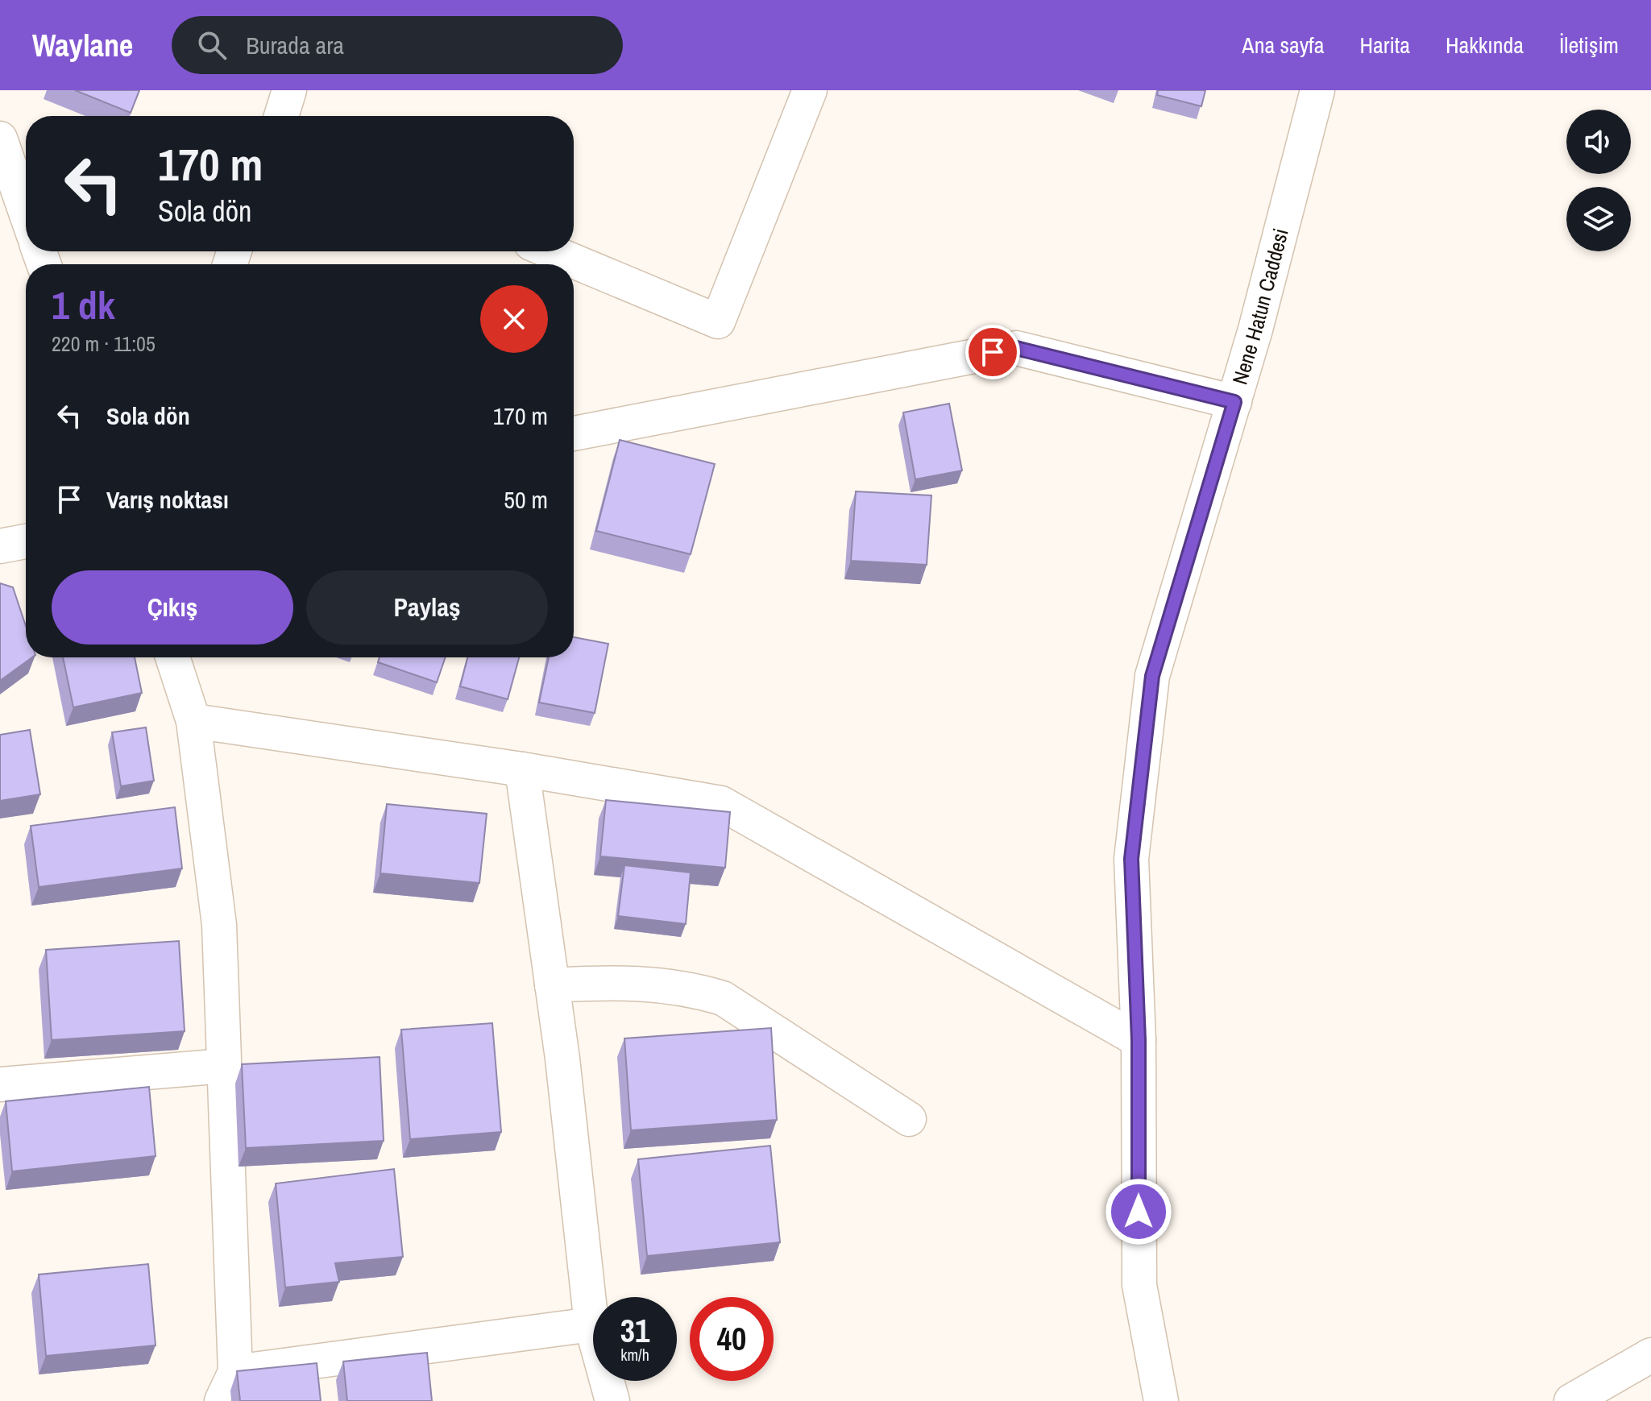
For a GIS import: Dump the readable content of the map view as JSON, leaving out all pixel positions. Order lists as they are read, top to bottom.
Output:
{
  "streets": {
    "street": ["Nene Hatun Caddesi"]
  },
  "page": {
    "header": "Waylane",
    "search": "Burada ara",
    "nav": [
      "Ana sayfa",
      "Harita",
      "Hakkında",
      "İletişim"
    ],
    "turn": ["170 m", "Sola dön"],
    "heading": ["1 dk", "220 m · 11:05"],
    "list": [
      {
        "name": "Sola dön",
        "value": "170 m"
      },
      {
        "name": "Varış noktası",
        "value": "50 m"
      }
    ],
    "buttons": ["Çıkış", "Paylaş"],
    "speed": "31 km/h",
    "limit": "40"
  }
}
